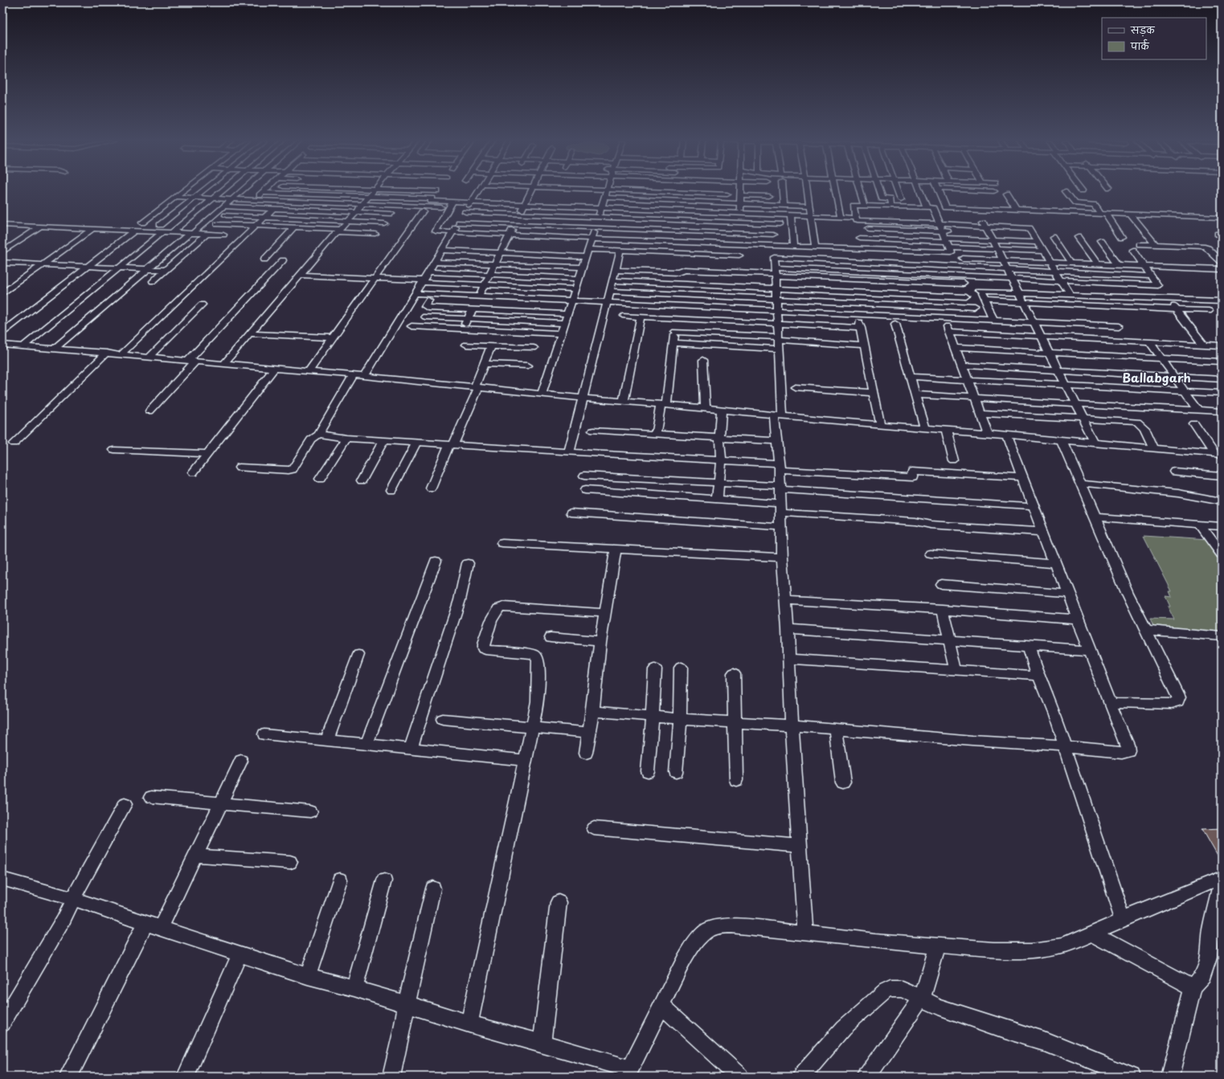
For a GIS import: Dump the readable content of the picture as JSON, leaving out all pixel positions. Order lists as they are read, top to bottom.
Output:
{
  "districts": ["Ballabgarh"],
  "legend": ["सड़क", "पार्क"]
}
